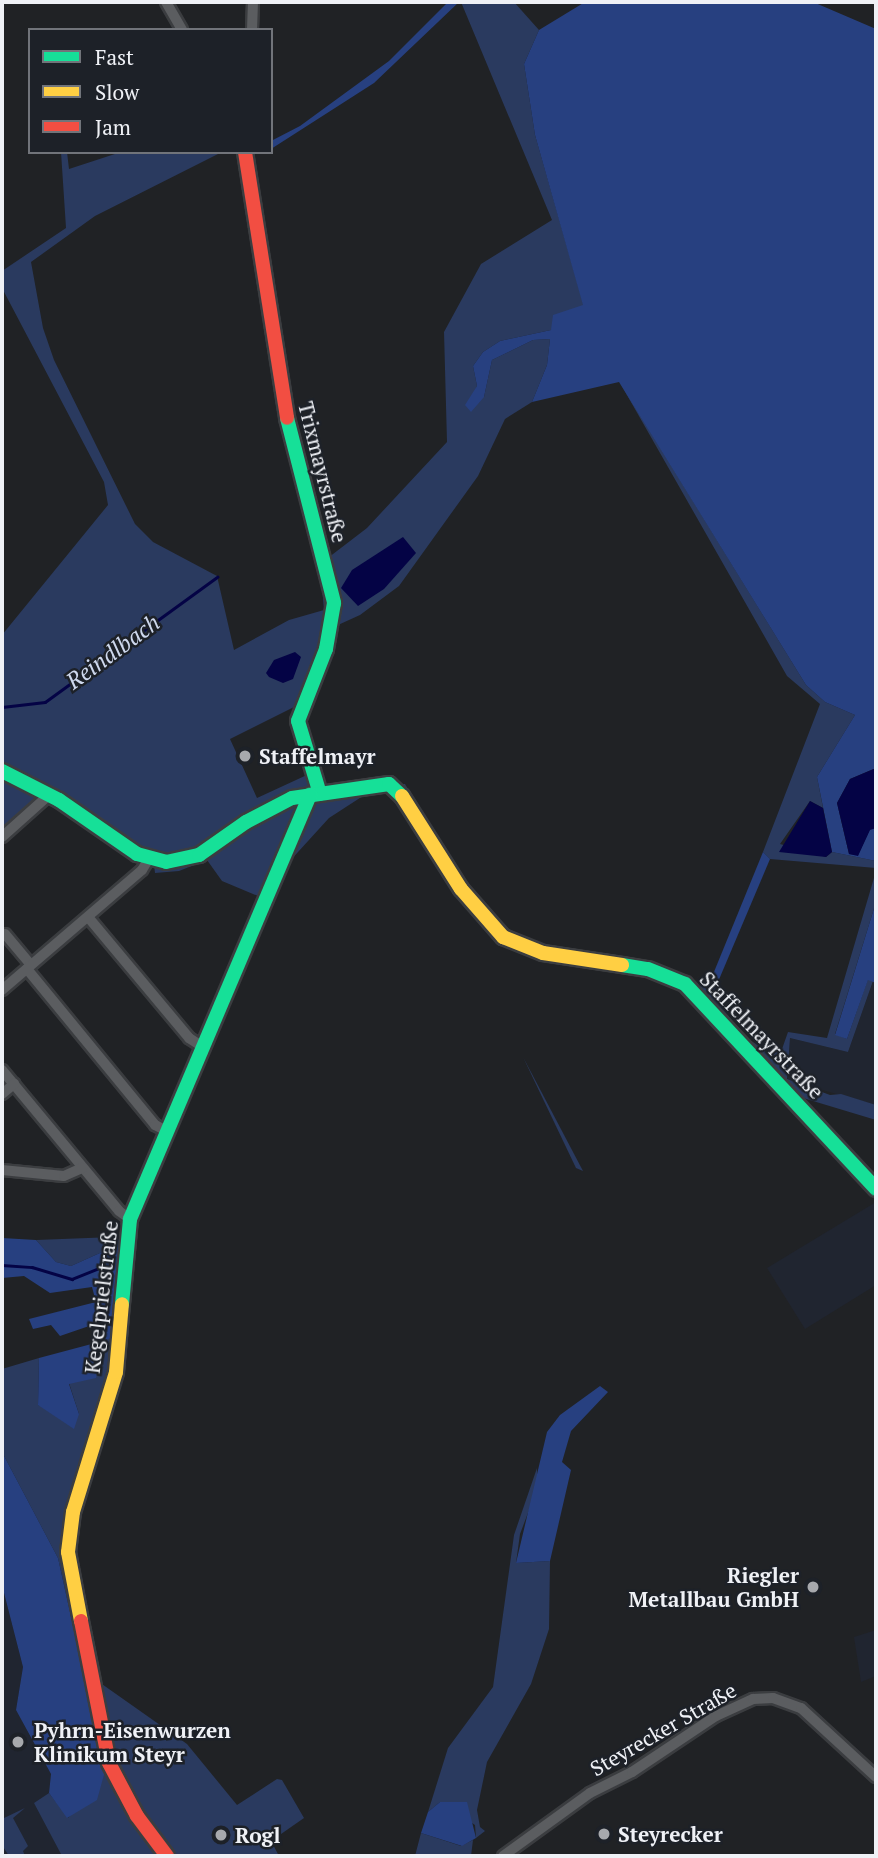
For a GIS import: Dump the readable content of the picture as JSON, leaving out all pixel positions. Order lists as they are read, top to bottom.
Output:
{
  "streets": {
    "street": [
      "Trixmayrstraße",
      "Staffelmayrstraße",
      "Kegelprielstraße",
      "Steyrecker Straße"
    ]
  },
  "crossings": [
    ["Trixmayrstraße", "Staffelmayrstraße"],
    ["Trixmayrstraße", "Kegelprielstraße"],
    ["Staffelmayrstraße", "Kegelprielstraße"]
  ],
  "water": ["Reindlbach"],
  "places": [
    "Staffelmayr",
    "Riegler Metallbau GmbH",
    "Pyhrn-Eisenwurzen Klinikum Steyr",
    "Steyrecker",
    "Rogl"
  ],
  "legend": ["Fast", "Slow", "Jam"]
}
